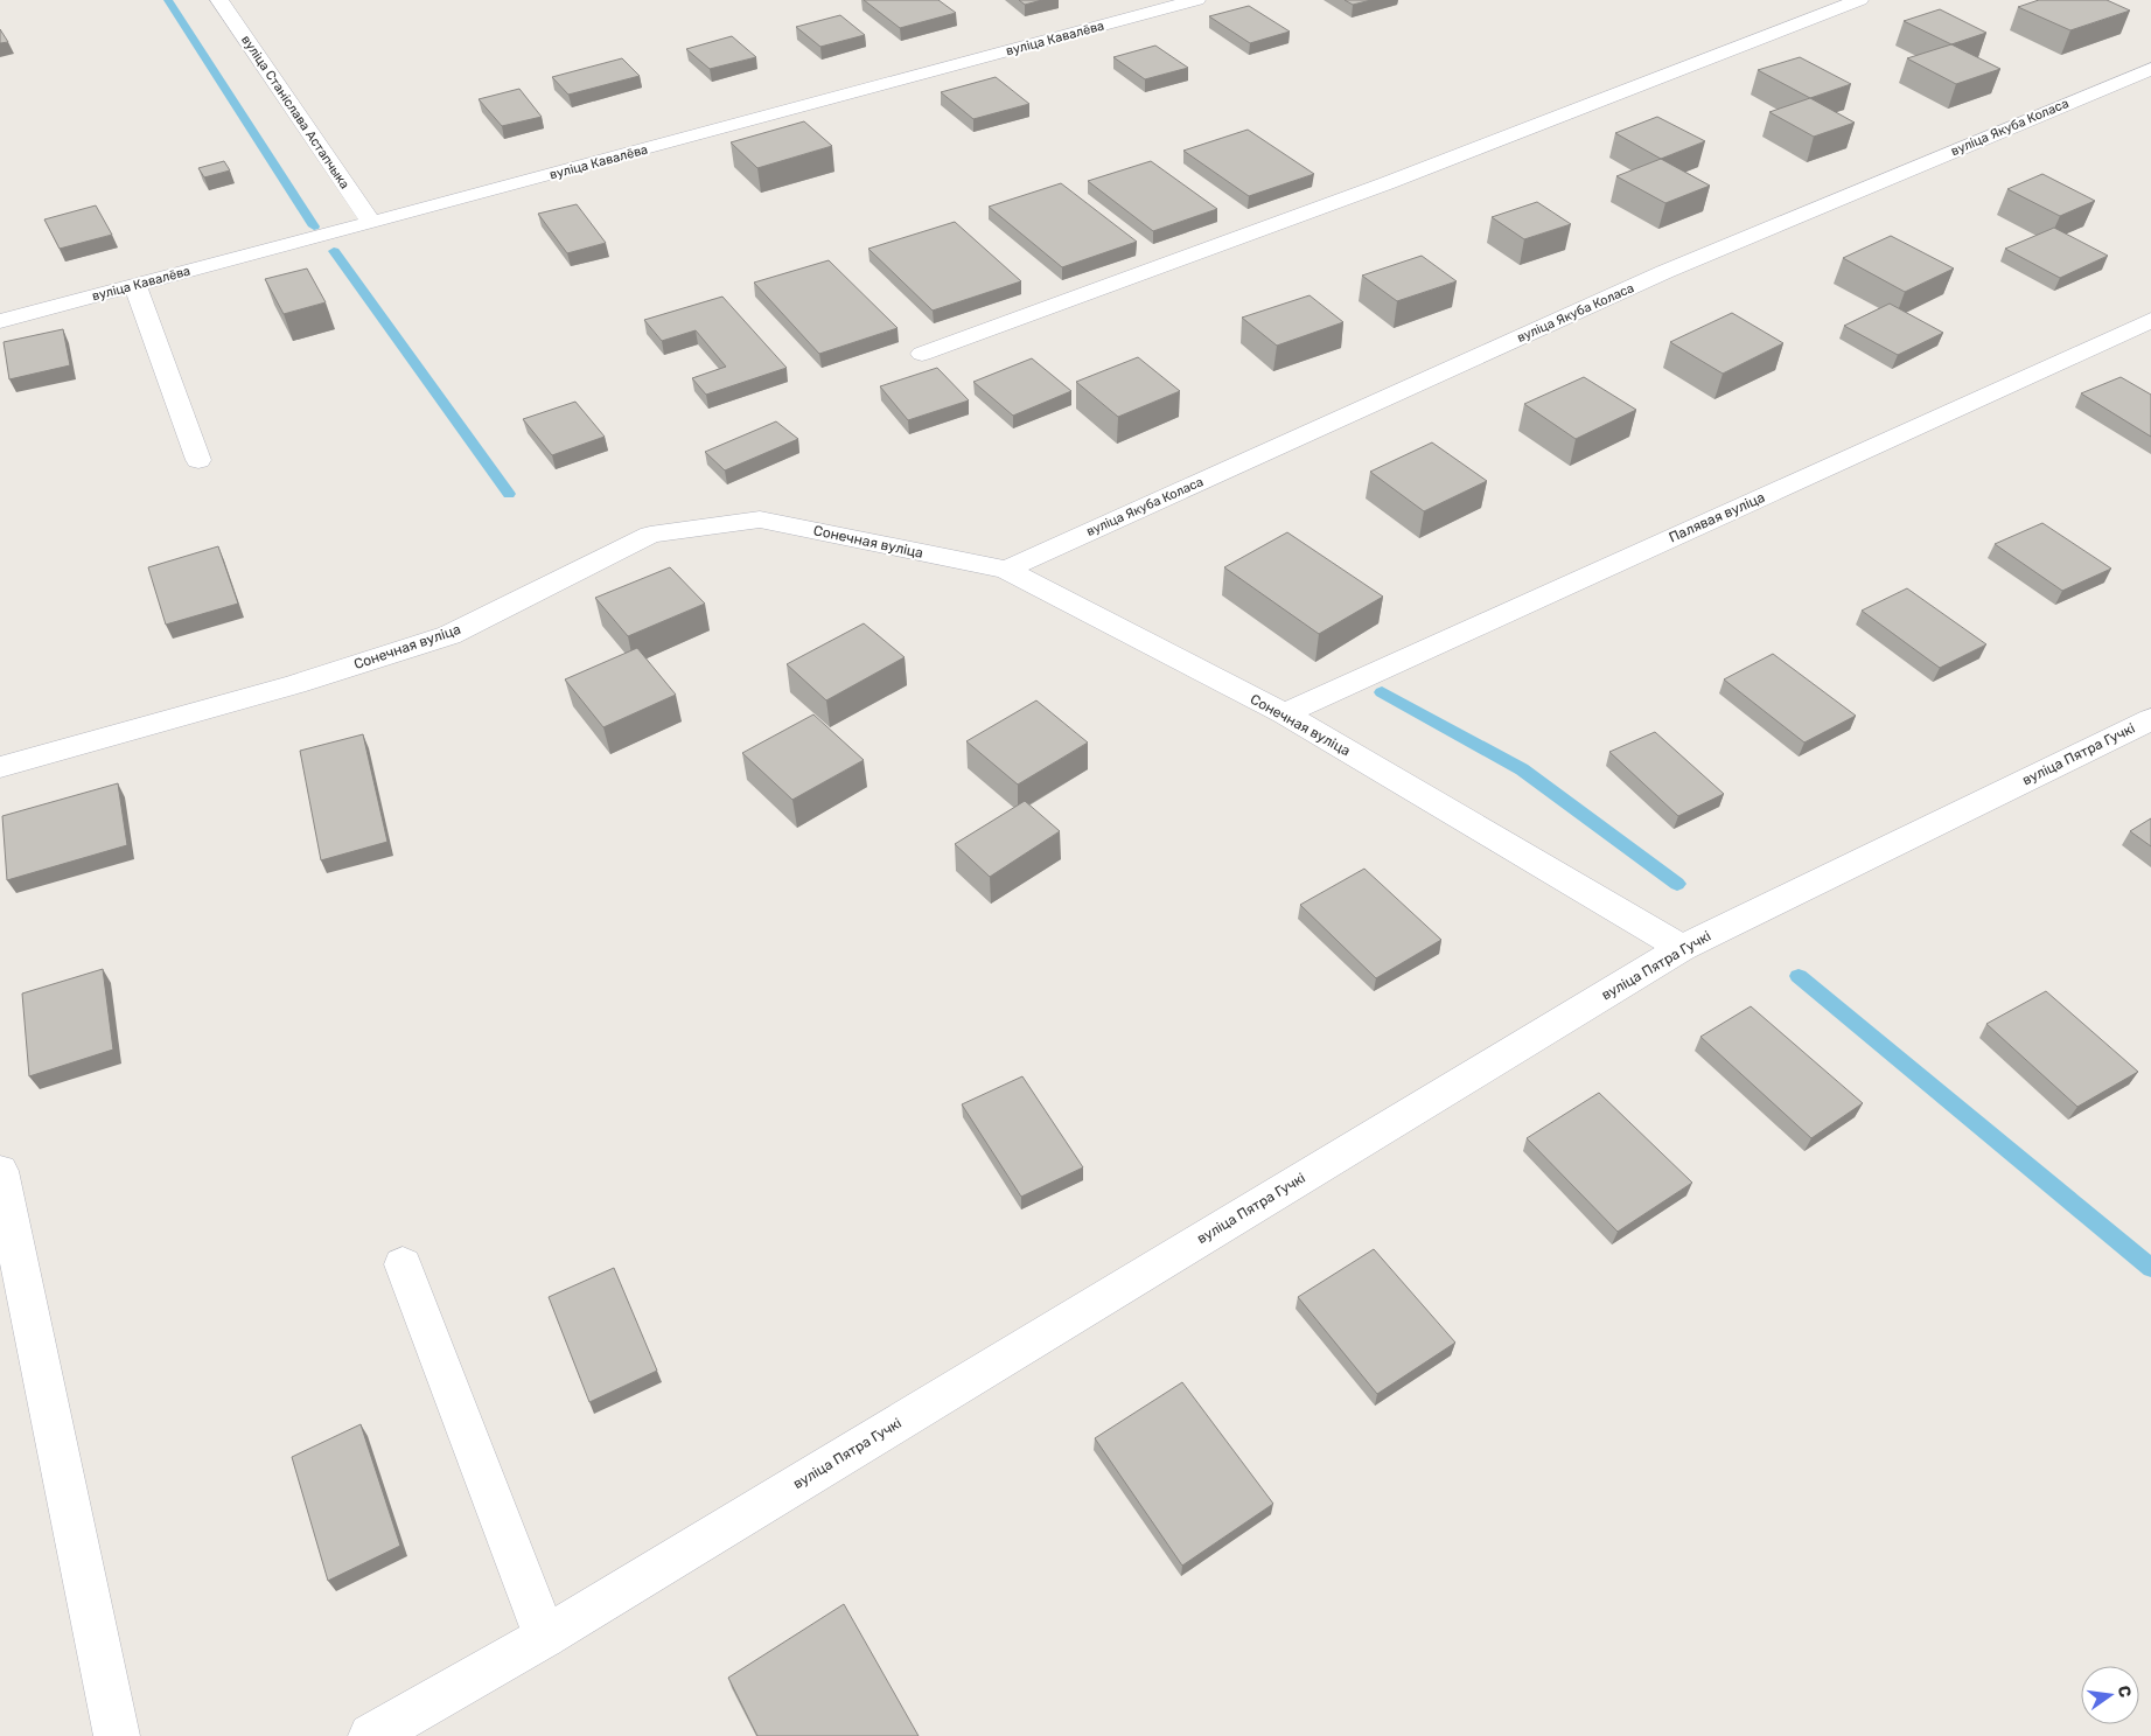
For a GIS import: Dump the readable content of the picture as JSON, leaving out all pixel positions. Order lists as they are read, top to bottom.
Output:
{
  "streets": {
    "street": [
      "вуліца Кавалёва",
      "вуліца Станіслава Астапчыка",
      "вуліца Якуба Коласа",
      "Палявая вуліца",
      "Сонечная вуліца",
      "вуліца Пятра Гучкі"
    ]
  },
  "crossings": [
    ["вуліца Кавалёва", "вуліца Станіслава Астапчыка"],
    ["вуліца Якуба Коласа", "Сонечная вуліца"],
    ["Палявая вуліца", "Сонечная вуліца"],
    ["Сонечная вуліца", "вуліца Пятра Гучкі"]
  ],
  "north": "right"
}
